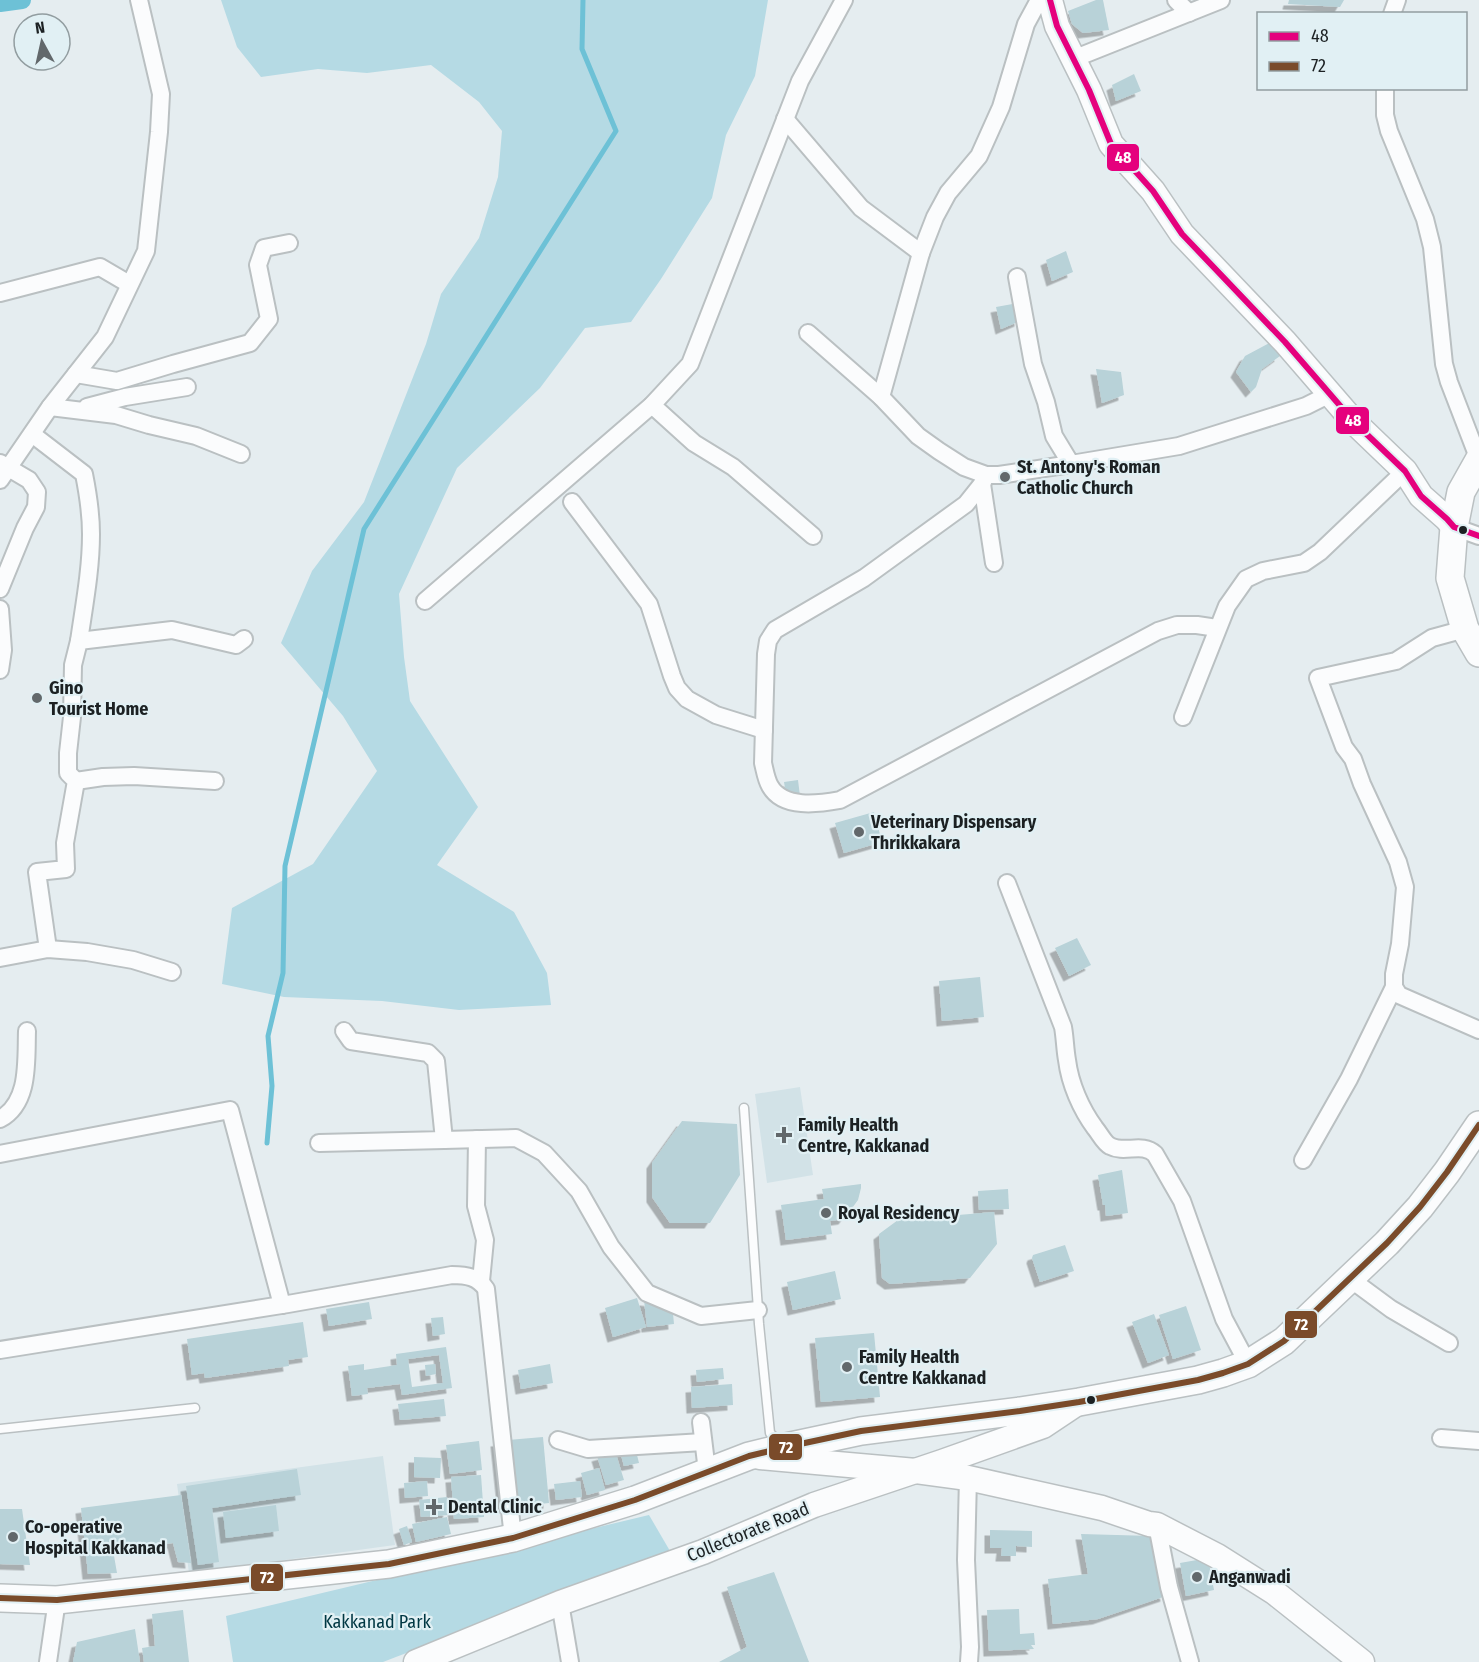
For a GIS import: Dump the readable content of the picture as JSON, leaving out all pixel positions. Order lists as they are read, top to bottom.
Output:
{
  "streets": {
    "street": ["Collectorate Road"]
  },
  "parks": ["Kakkanad Park"],
  "places": {
    "other": [
      "St. Antony's Roman Catholic Church",
      "Gino Tourist Home",
      "Veterinary Dispensary Thrikkakara",
      "Royal Residency",
      "Family Health Centre Kakkanad",
      "Co-operative Hospital Kakkanad",
      "Anganwadi"
    ],
    "health": ["Family Health Centre, Kakkanad", "Dental Clinic"]
  },
  "lines": ["transit line 48", "transit line 72"],
  "legend": ["48", "72"],
  "north": "top"
}
